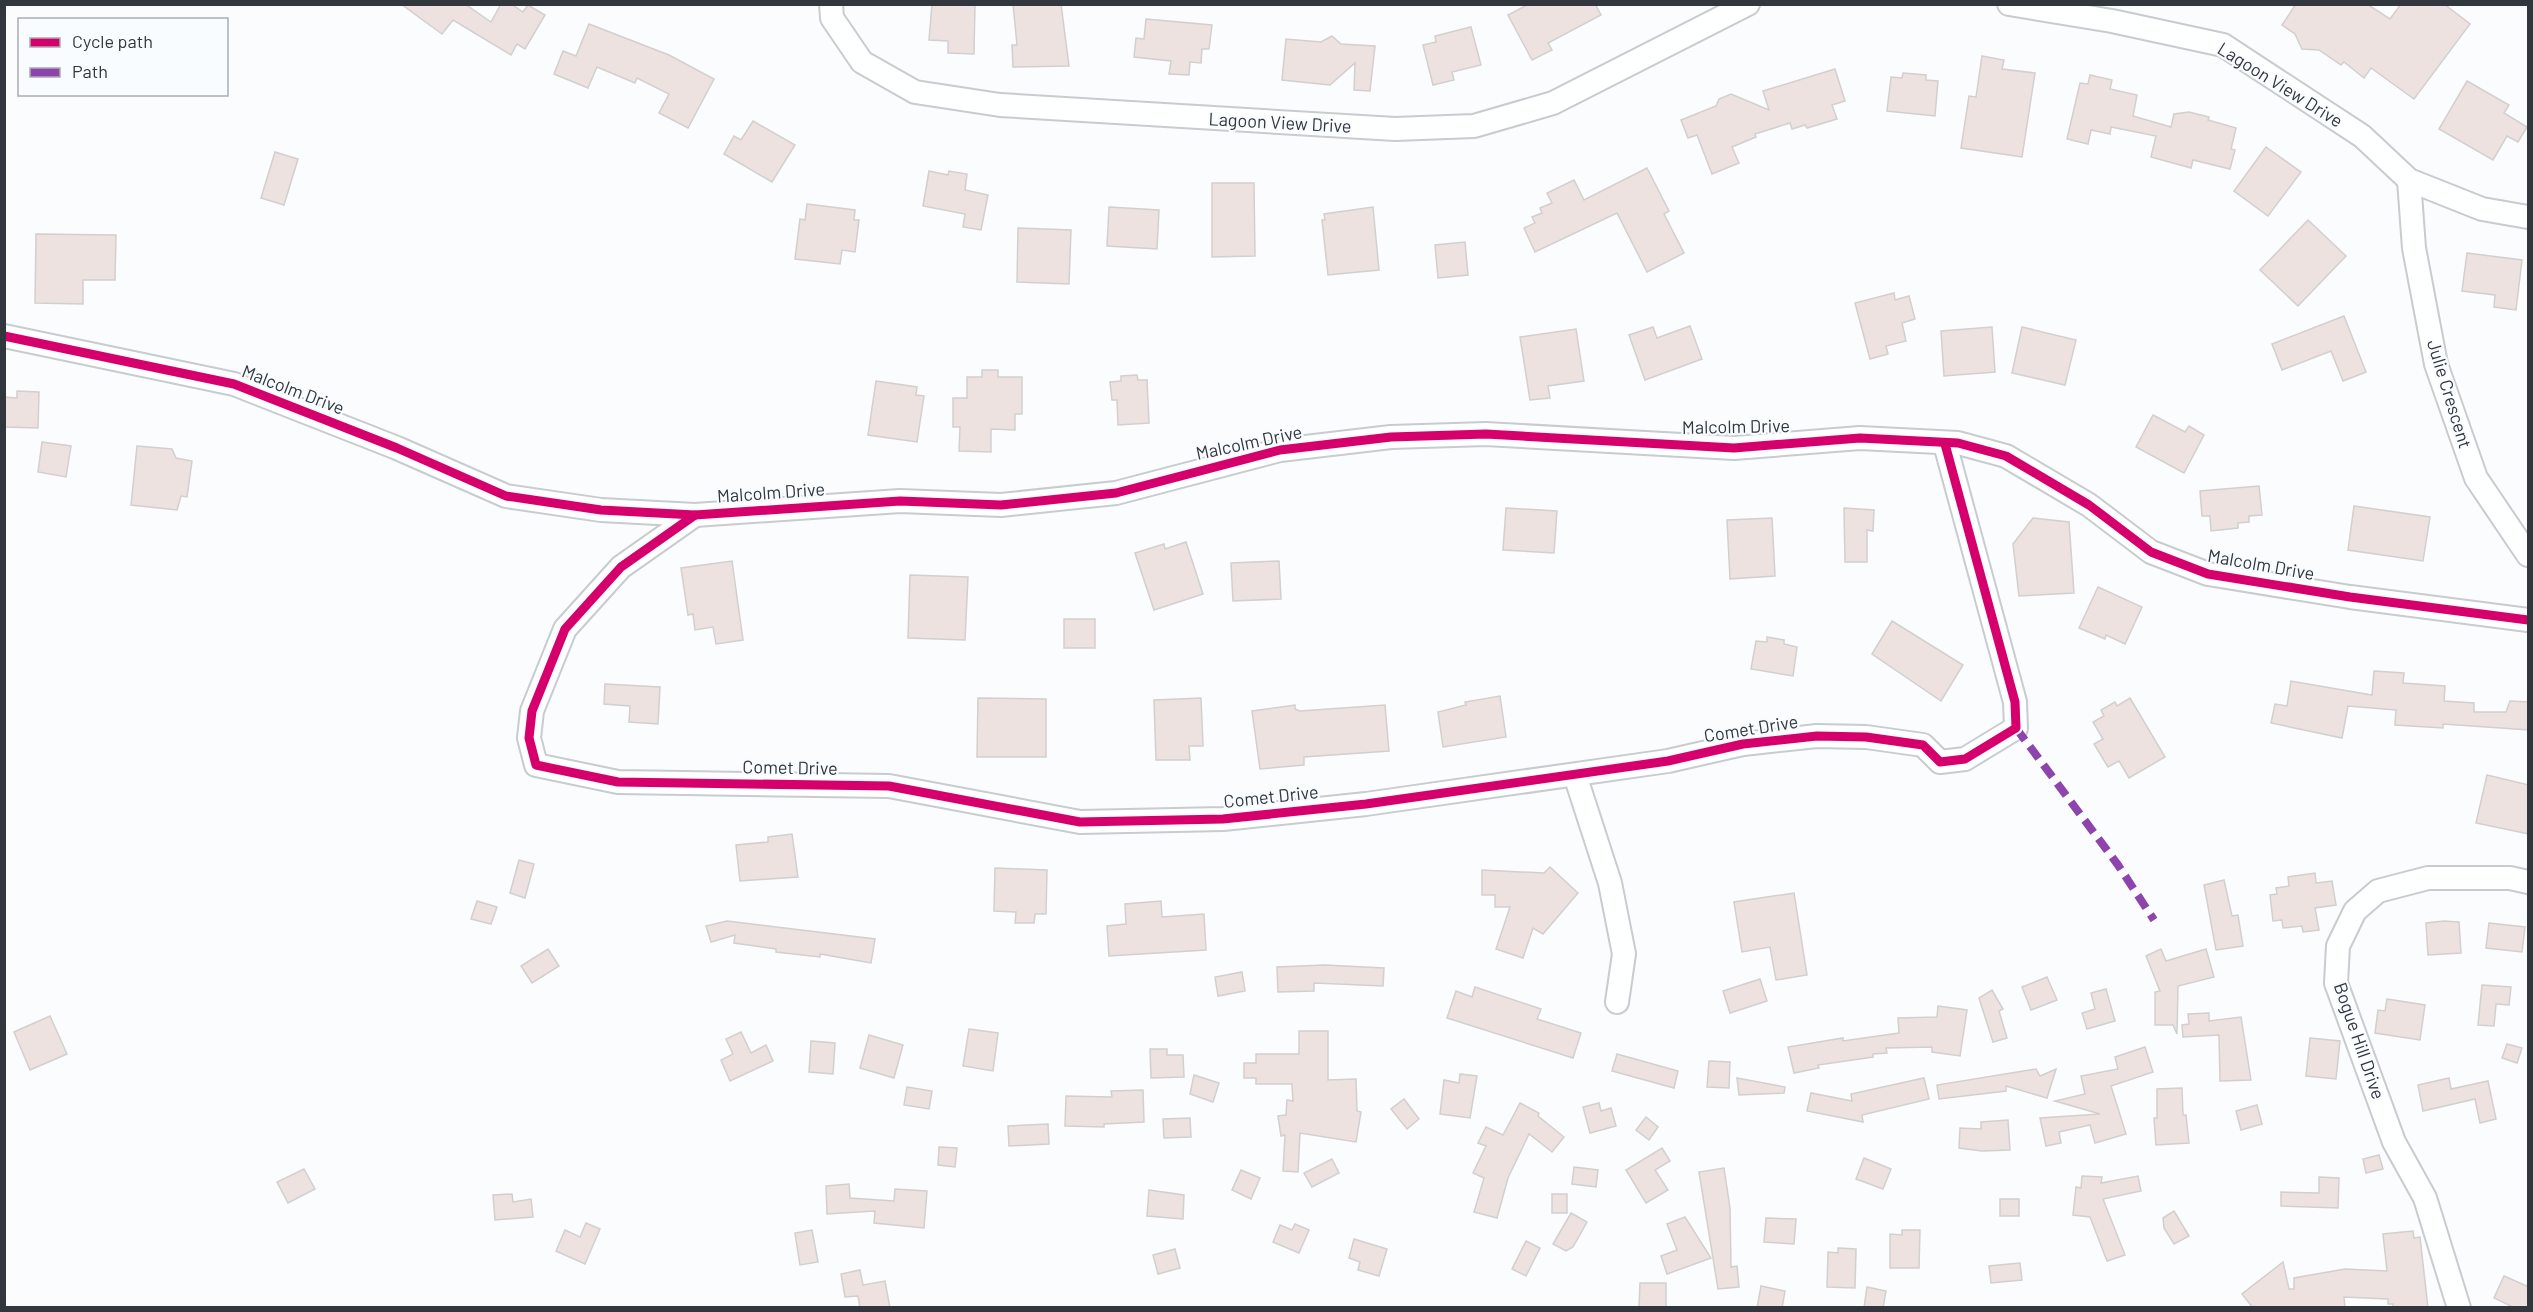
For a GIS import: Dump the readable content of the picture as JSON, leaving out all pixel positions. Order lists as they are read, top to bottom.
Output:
{
  "streets": {
    "street": [
      "Lagoon View Drive",
      "Malcolm Drive",
      "Julie Crescent",
      "Comet Drive",
      "Bogue Hill Drive"
    ]
  },
  "crossings": [
    ["Lagoon View Drive", "Julie Crescent"],
    ["Malcolm Drive", "Comet Drive"]
  ],
  "legend": ["Cycle path", "Path"]
}
